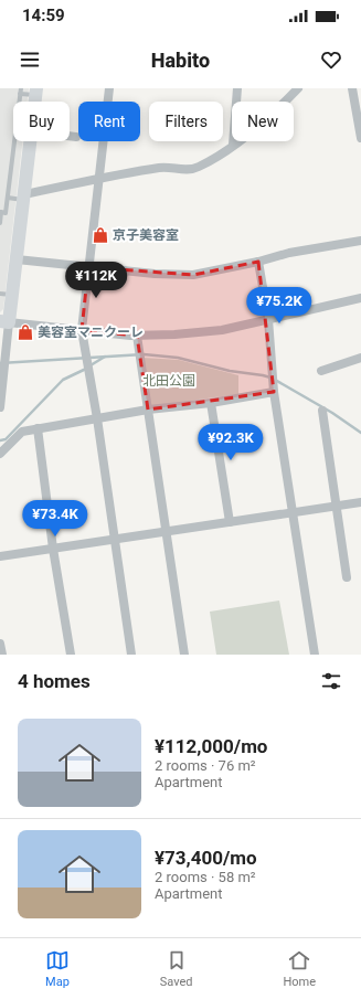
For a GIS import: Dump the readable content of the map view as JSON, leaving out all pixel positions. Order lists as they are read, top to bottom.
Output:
{
  "parks": ["北田公園"],
  "places": {
    "shop": ["京子美容室", "美容室マニクーレ"]
  },
  "page": {
    "status": "14:59",
    "header": "Habito",
    "chip": [
      "Buy",
      "Rent",
      "Filters",
      "New"
    ],
    "price": [
      "¥112K",
      "¥75.2K",
      "¥92.3K",
      "¥73.4K"
    ],
    "heading": "4 homes",
    "list": [
      {
        "name": "¥112,000/mo",
        "note": "2 rooms · 76 m² · Apartment"
      },
      {
        "name": "¥73,400/mo",
        "note": "2 rooms · 58 m² · Apartment"
      }
    ],
    "tabs": ["Map", "Saved", "Home"]
  }
}
